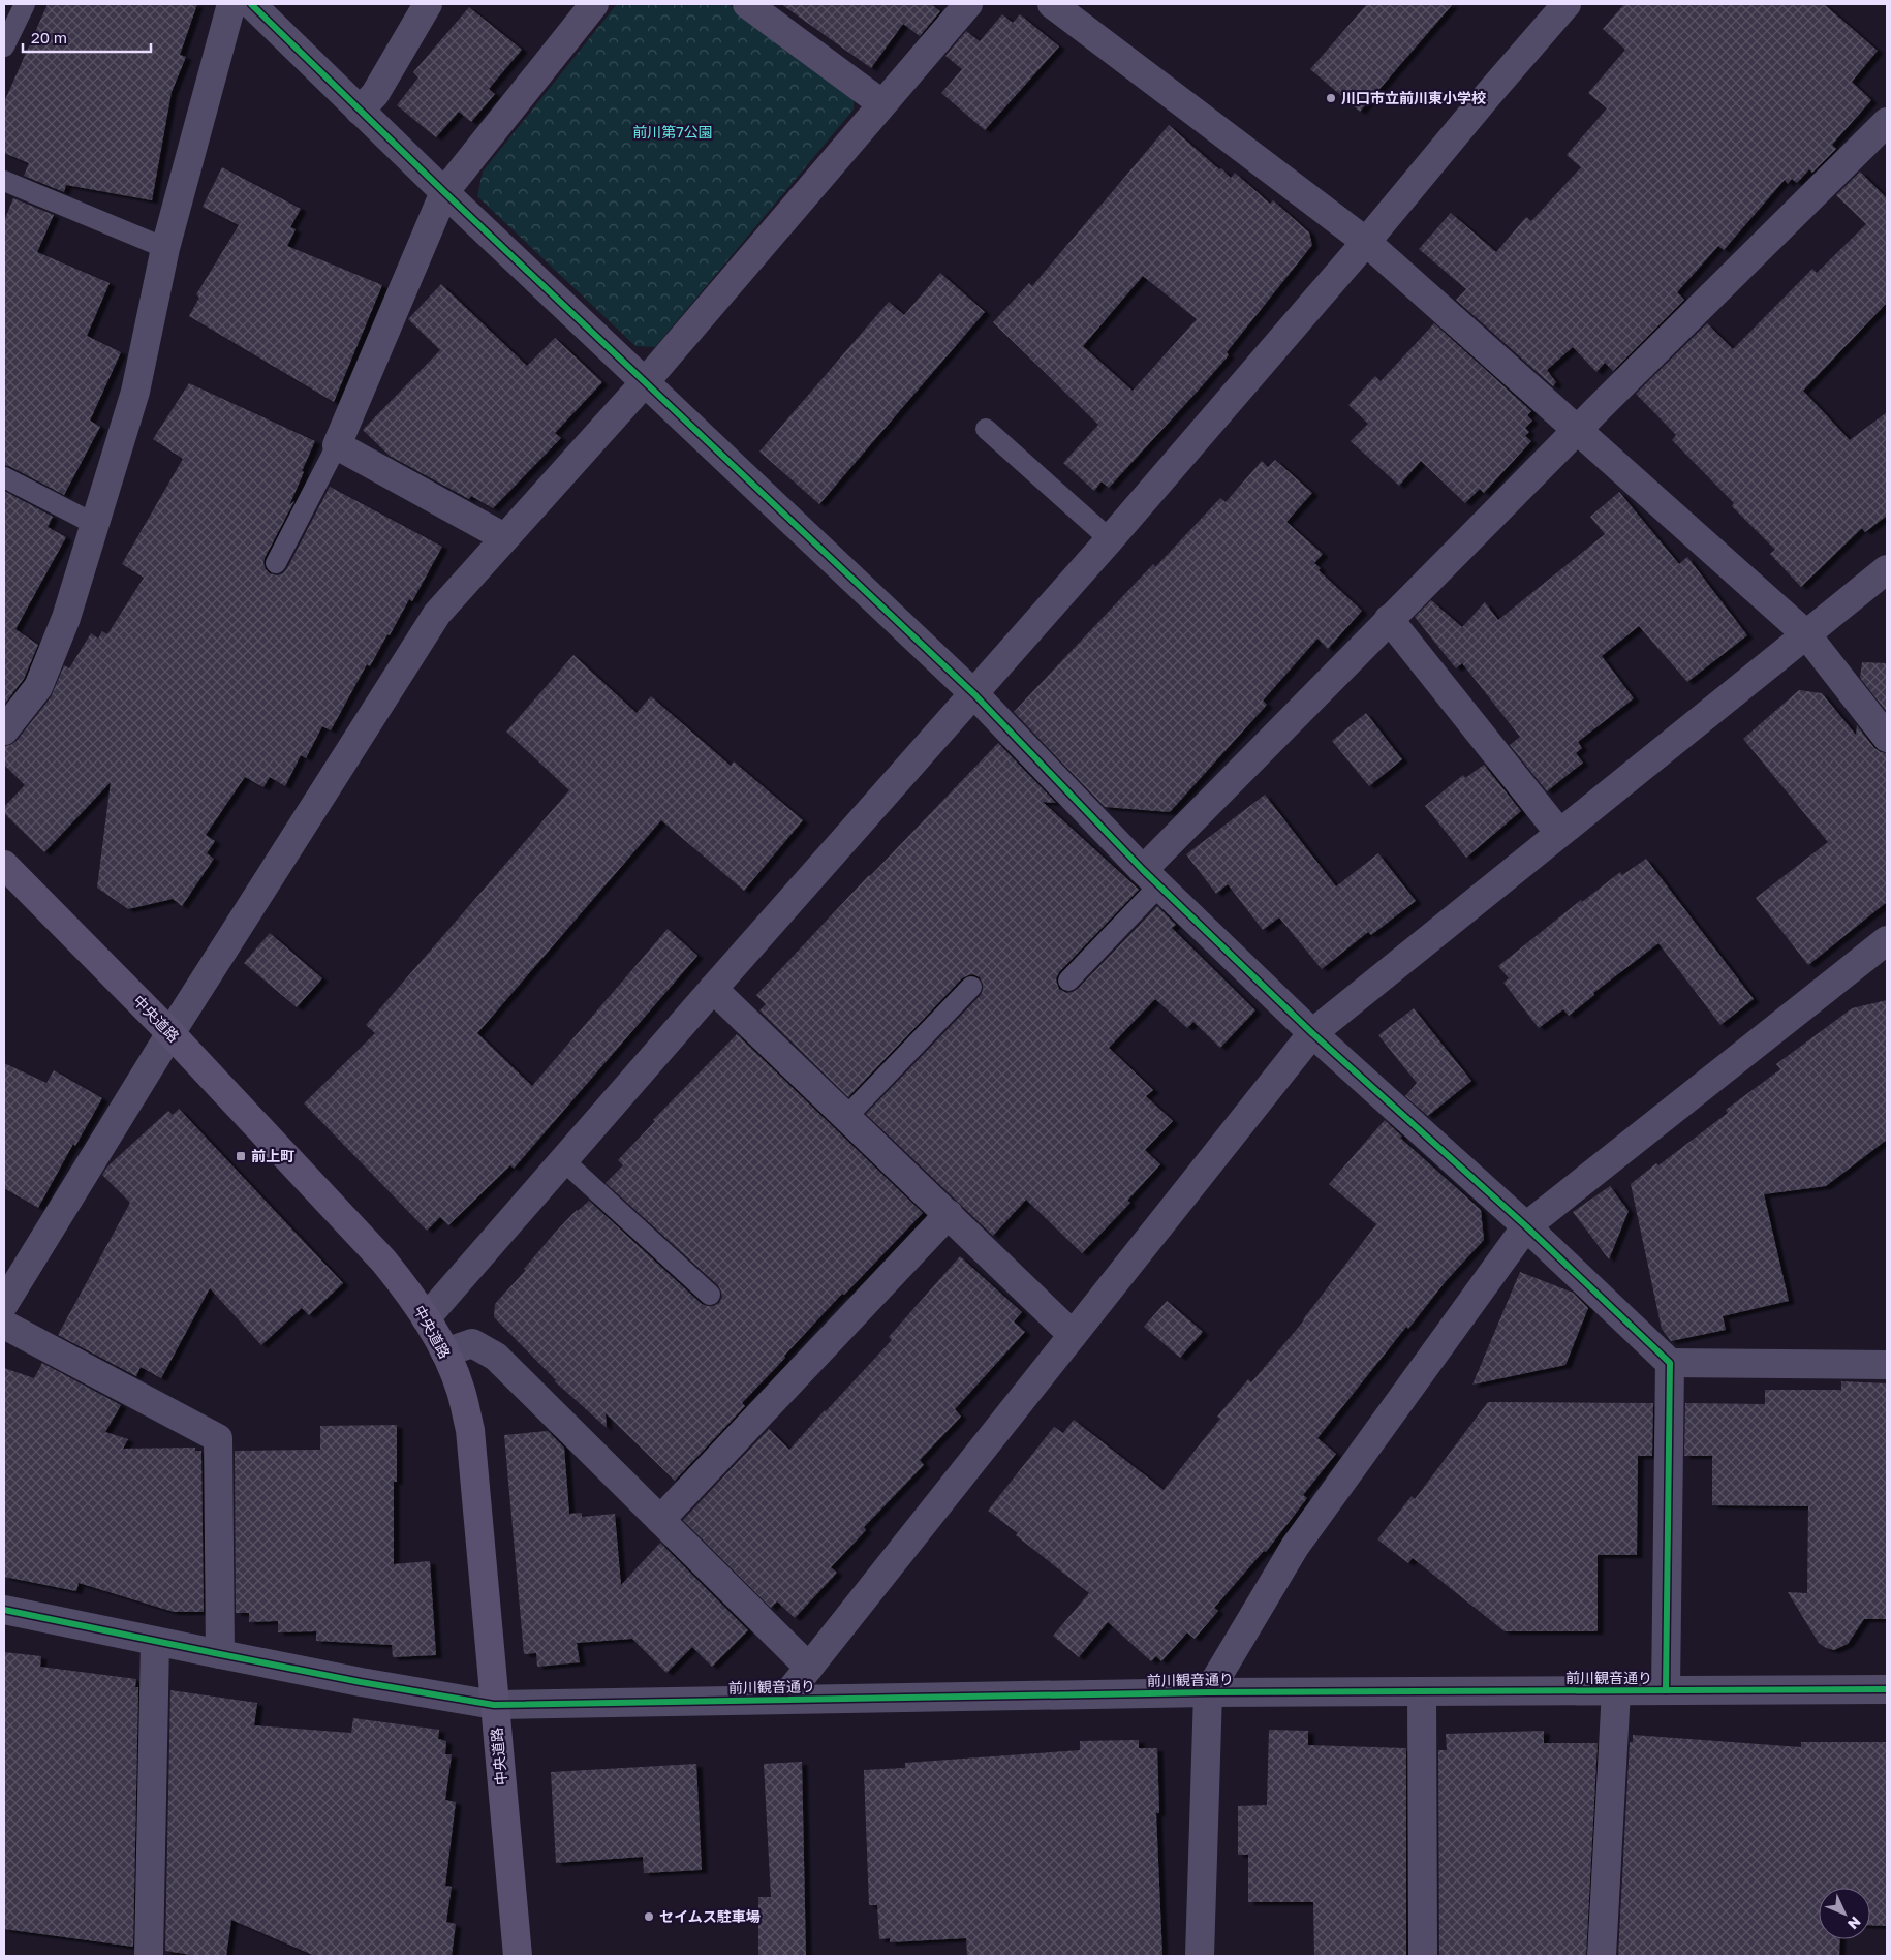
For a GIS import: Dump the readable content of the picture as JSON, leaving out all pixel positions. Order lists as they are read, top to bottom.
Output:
{
  "streets": {
    "main road": ["中央道路"],
    "street": ["前川観音通り"]
  },
  "crossings": [
    ["中央道路", "前川観音通り"]
  ],
  "parks": ["前川第7公園"],
  "places": {
    "other": ["川口市立前川東小学校", "セイムス駐車場"],
    "transit": ["前上町"]
  },
  "scale_bar": "20 m",
  "north": "bottom right"
}
